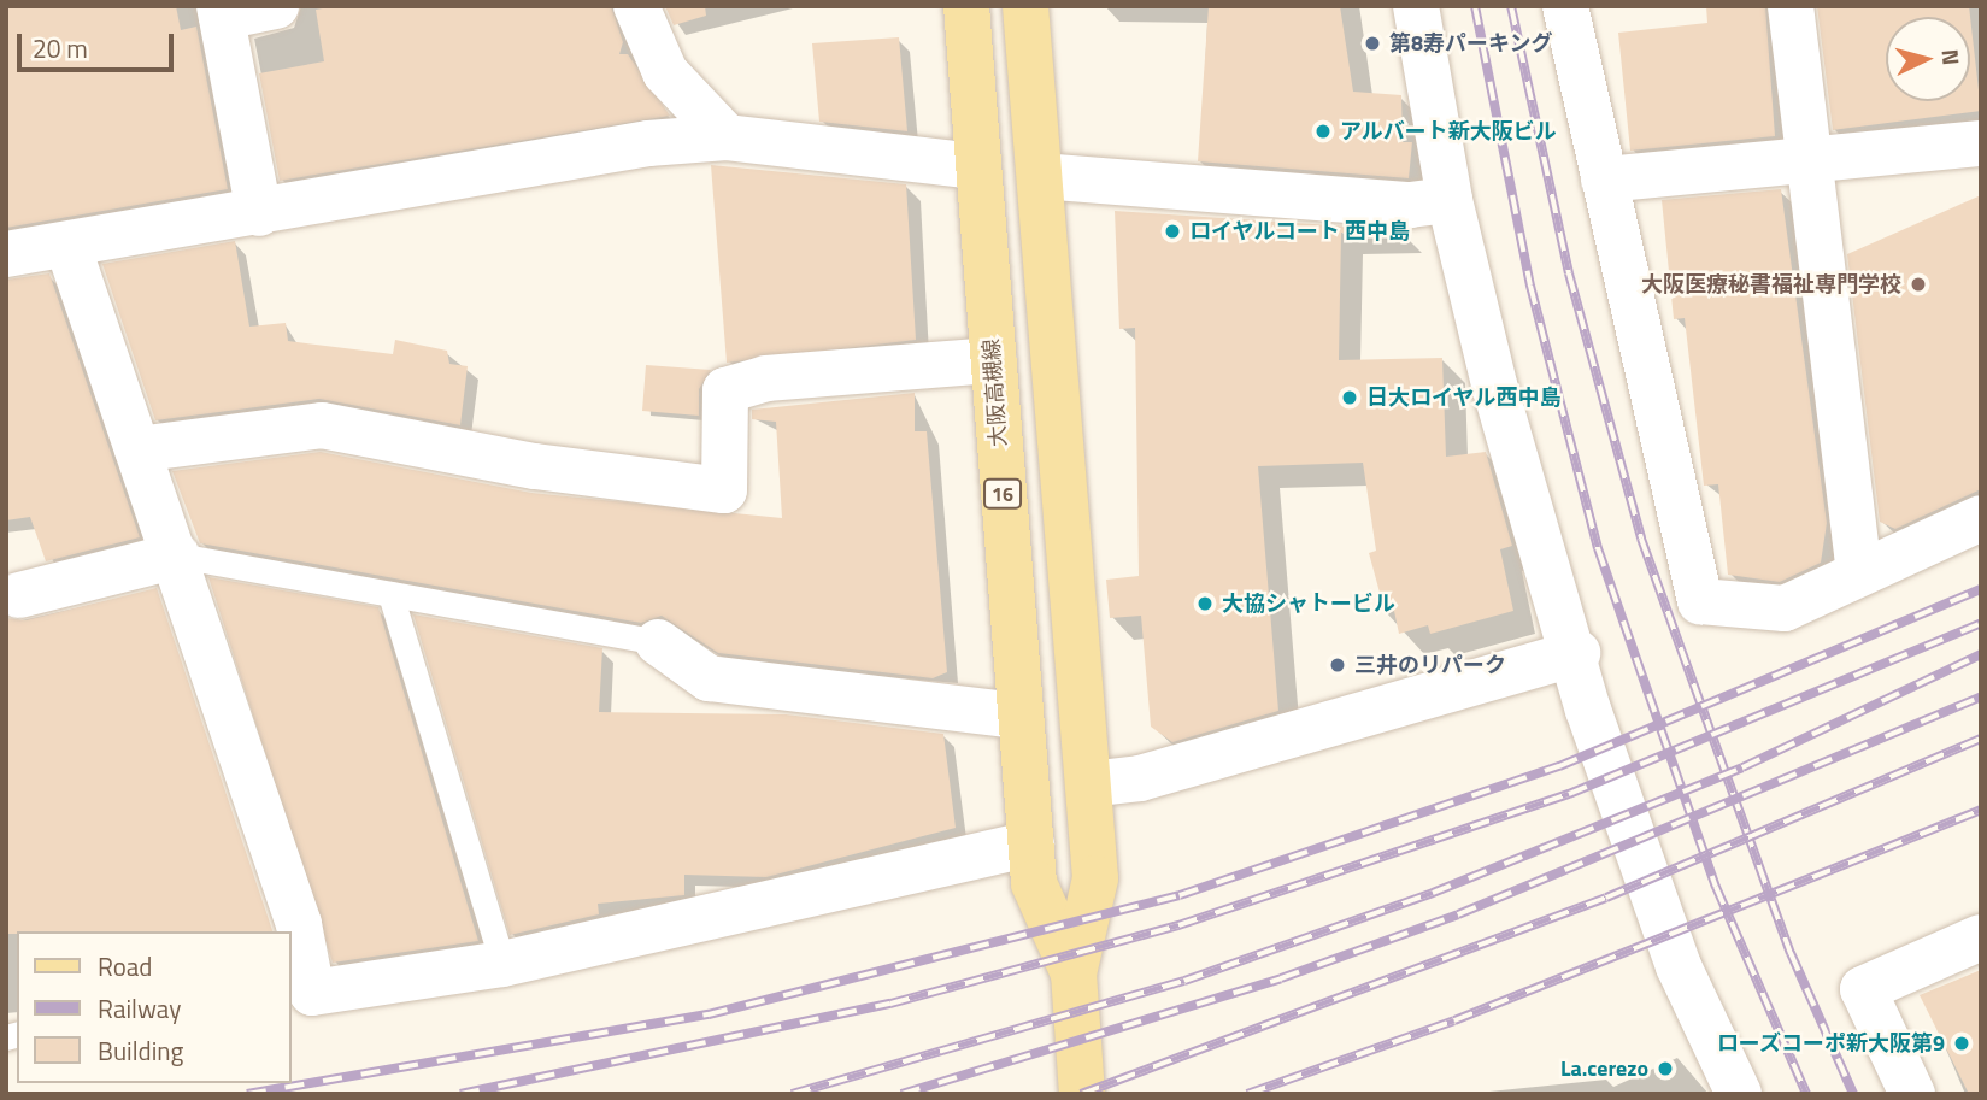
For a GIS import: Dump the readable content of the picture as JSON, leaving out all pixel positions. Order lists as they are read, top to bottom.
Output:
{
  "streets": {
    "main road": ["大阪高槻線", "16"]
  },
  "places": [
    "第8寿パーキング",
    "アルバート新大阪ビル",
    "ロイヤルコート 西中島",
    "大阪医療秘書福祉専門学校",
    "日大ロイヤル西中島",
    "大協シャトービル",
    "三井のリパーク",
    "ローズコーポ新大阪第9",
    "La.cerezo"
  ],
  "legend": ["Road", "Railway", "Building"],
  "scale_bar": "20 m",
  "north": "right"
}
